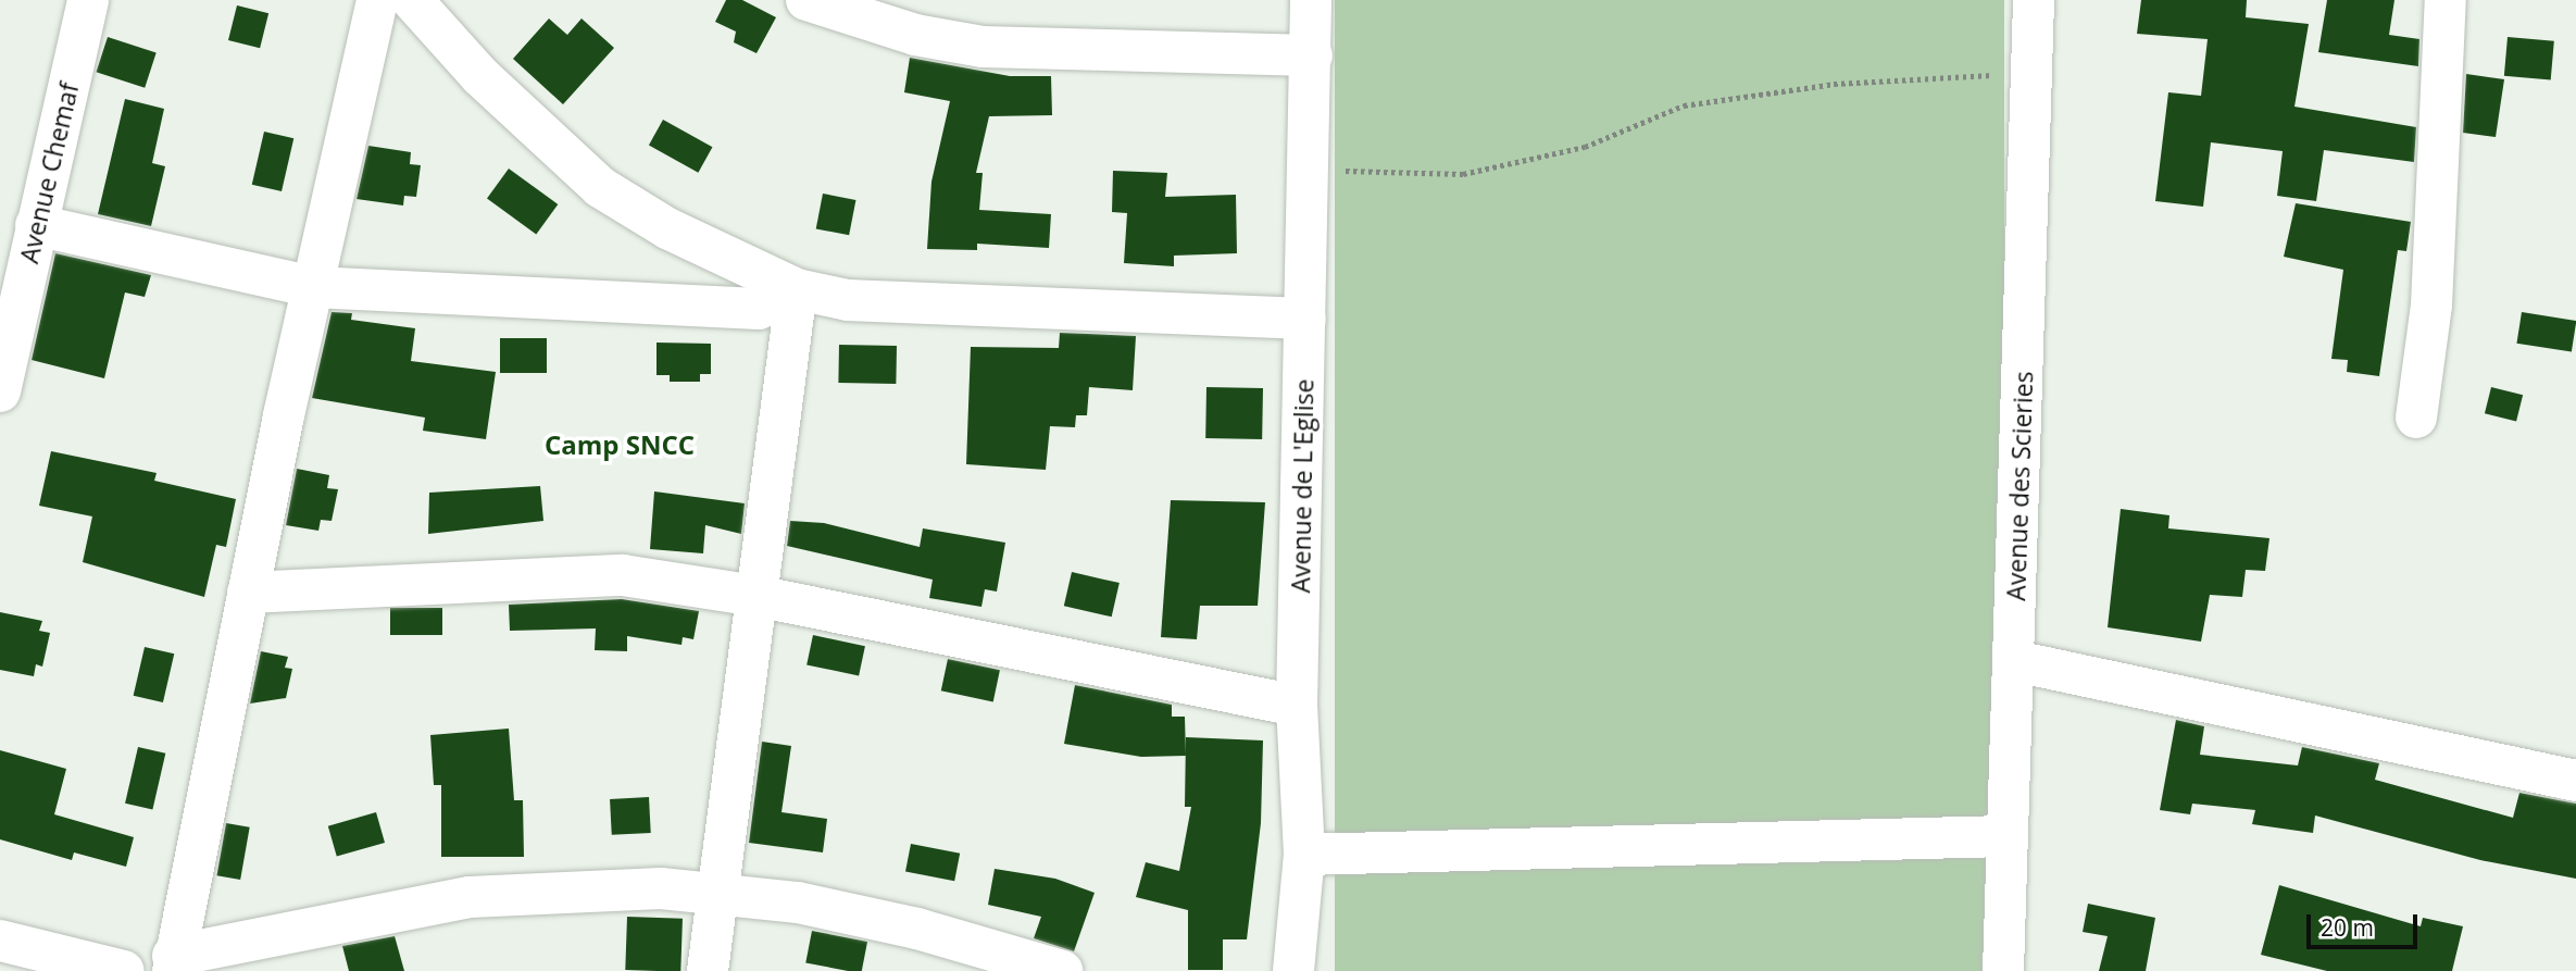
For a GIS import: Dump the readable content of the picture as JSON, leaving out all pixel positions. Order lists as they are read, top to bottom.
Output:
{
  "streets": {
    "street": ["Avenue Chemaf", "Avenue de L'Eglise", "Avenue des Scieries"]
  },
  "districts": ["Camp SNCC"],
  "scale_bar": "20 m"
}
